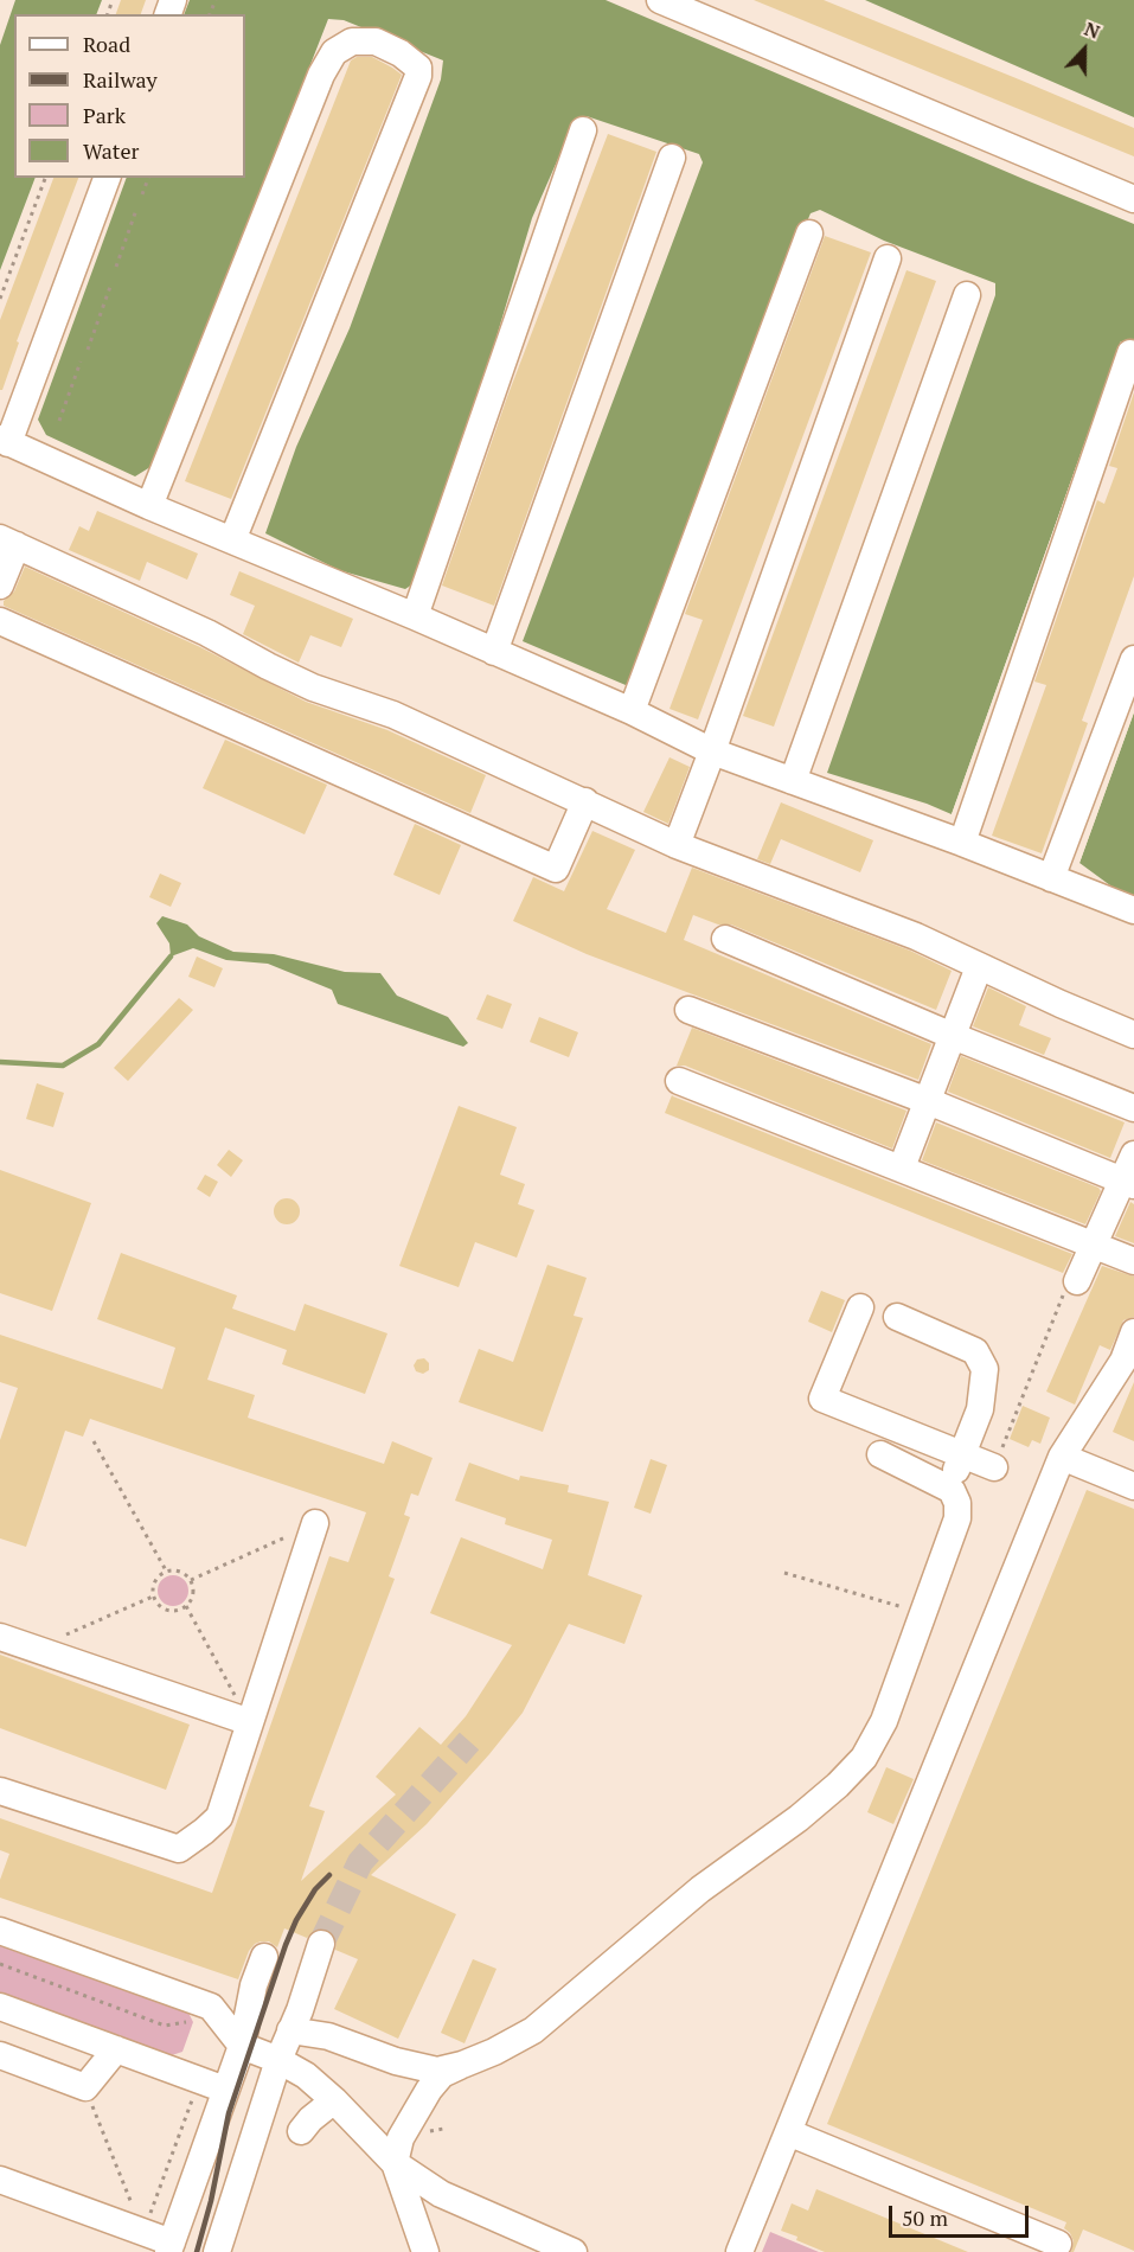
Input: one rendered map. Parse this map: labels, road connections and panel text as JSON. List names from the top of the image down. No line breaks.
{"legend":["Road","Railway","Park","Water"],"scale_bar":"50 m","north":"top"}
